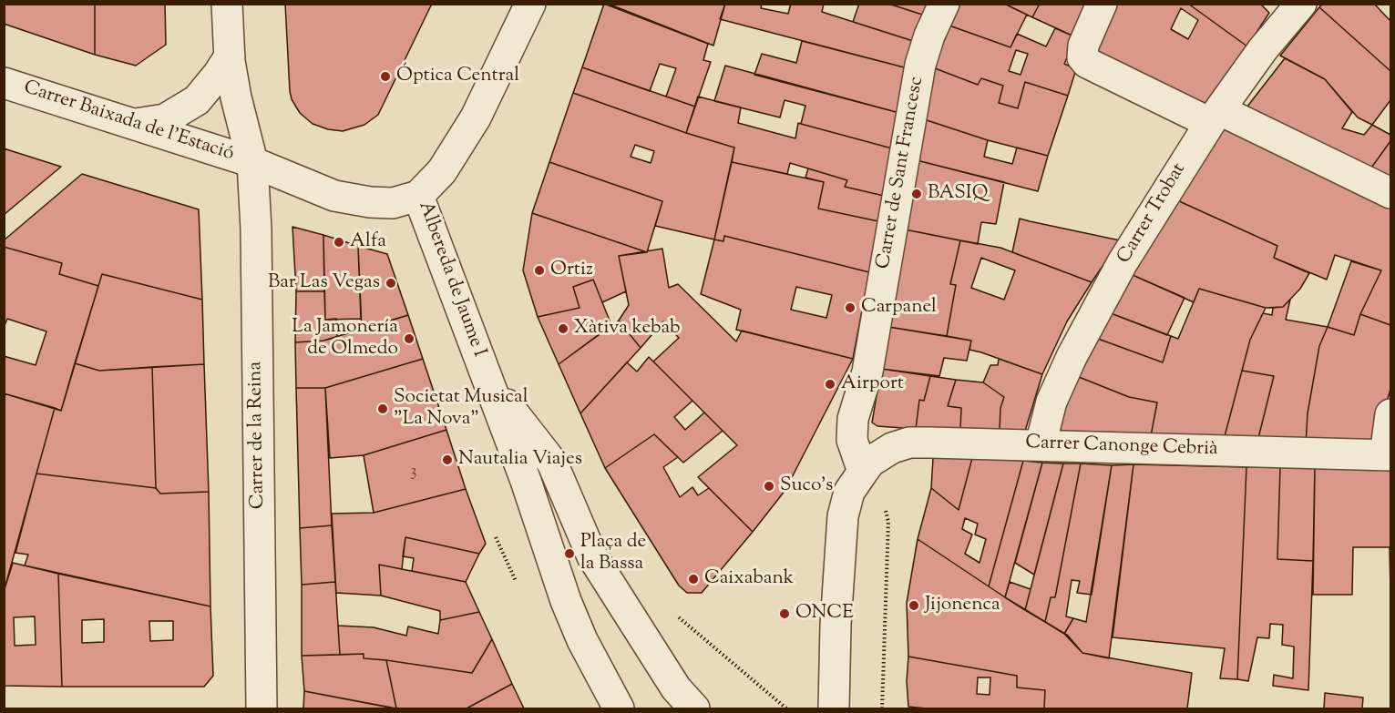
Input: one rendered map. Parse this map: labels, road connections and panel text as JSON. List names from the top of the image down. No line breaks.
{"streets":{"street":["Carrer Baixada de l'Estació","Carrer de Sant Francesc","Carrer Trobat","Albereda de Jaume I","Carrer de la Reina","Carrer Canonge Cebrià"]},"crossings":[["Carrer Baixada de l'Estació","Albereda de Jaume I"],["Carrer Baixada de l'Estació","Carrer de la Reina"],["Carrer de Sant Francesc","Carrer Canonge Cebrià"],["Carrer Trobat","Carrer Canonge Cebrià"]],"places":["Óptica Central","BASIQ","Alfa","Ortiz","Bar Las Vegas","Carpanel","Xàtiva kebab","La Jamonería de Olmedo","Airport","Societat Musical \"La Nova\"","Nautalia Viajes","Suco's","Plaça de la Bassa","Caixabank","Jijonenca","ONCE"],"house_numbers":["3"]}
